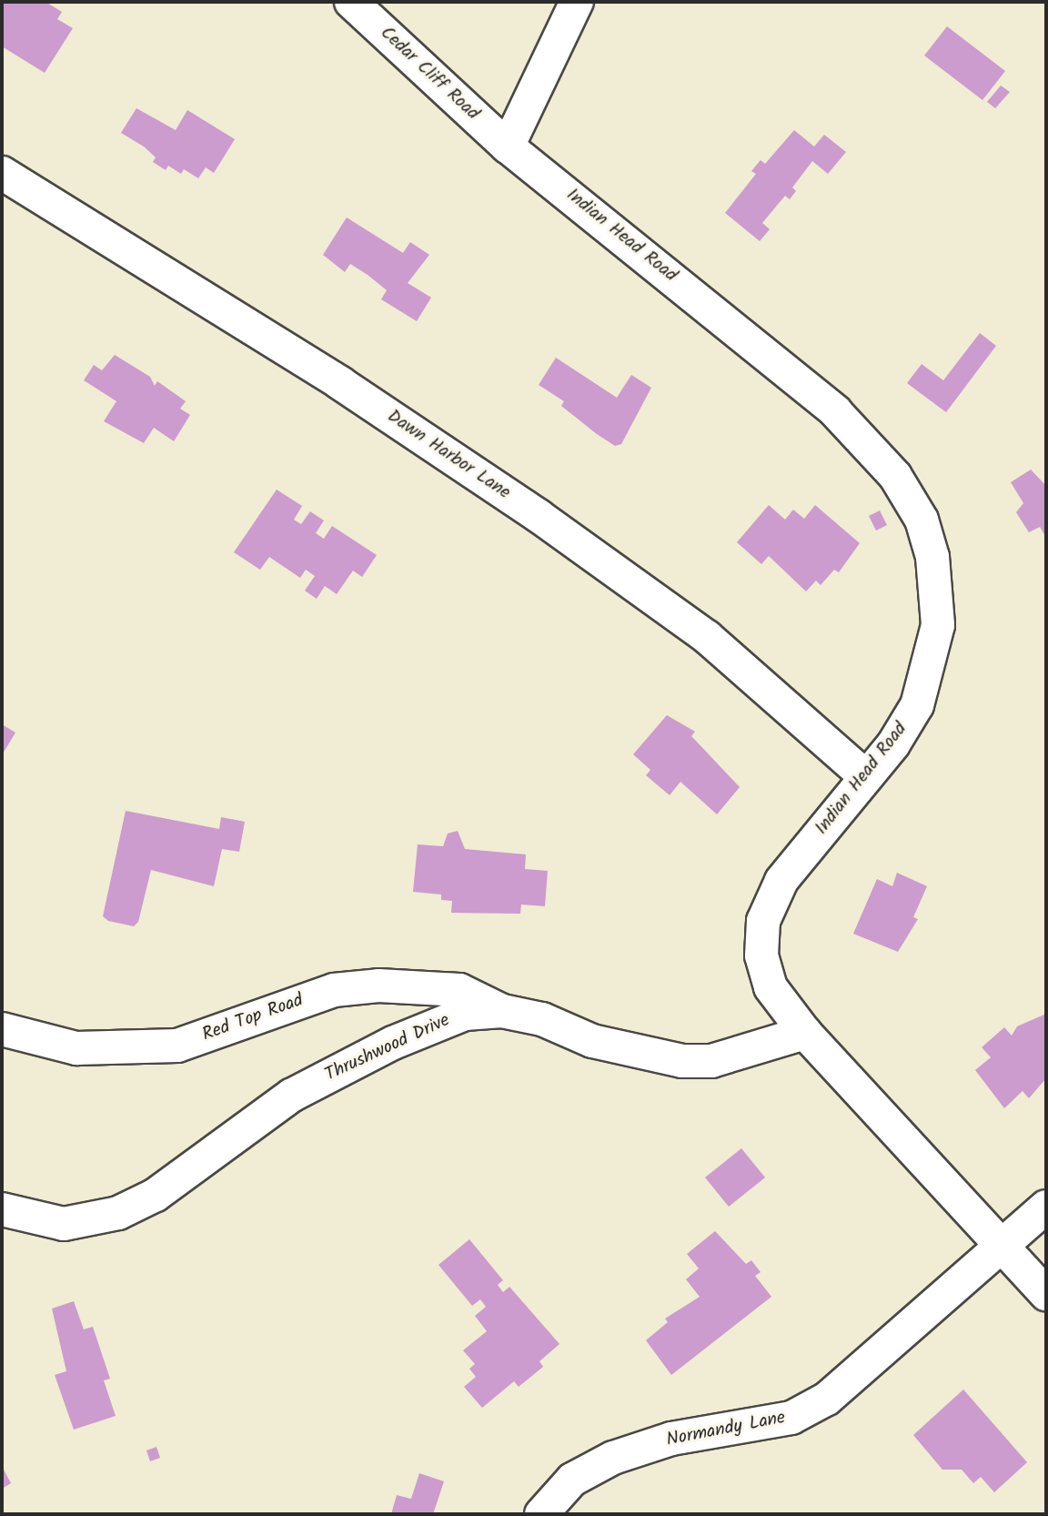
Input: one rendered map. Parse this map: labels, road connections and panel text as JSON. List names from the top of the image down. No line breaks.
{"streets":{"street":["Cedar Cliff Road","Indian Head Road","Dawn Harbor Lane","Red Top Road","Thrushwood Drive","Normandy Lane"]},"crossings":[["Cedar Cliff Road","Indian Head Road"],["Indian Head Road","Dawn Harbor Lane"],["Indian Head Road","Thrushwood Drive"],["Indian Head Road","Normandy Lane"],["Red Top Road","Thrushwood Drive"]]}
